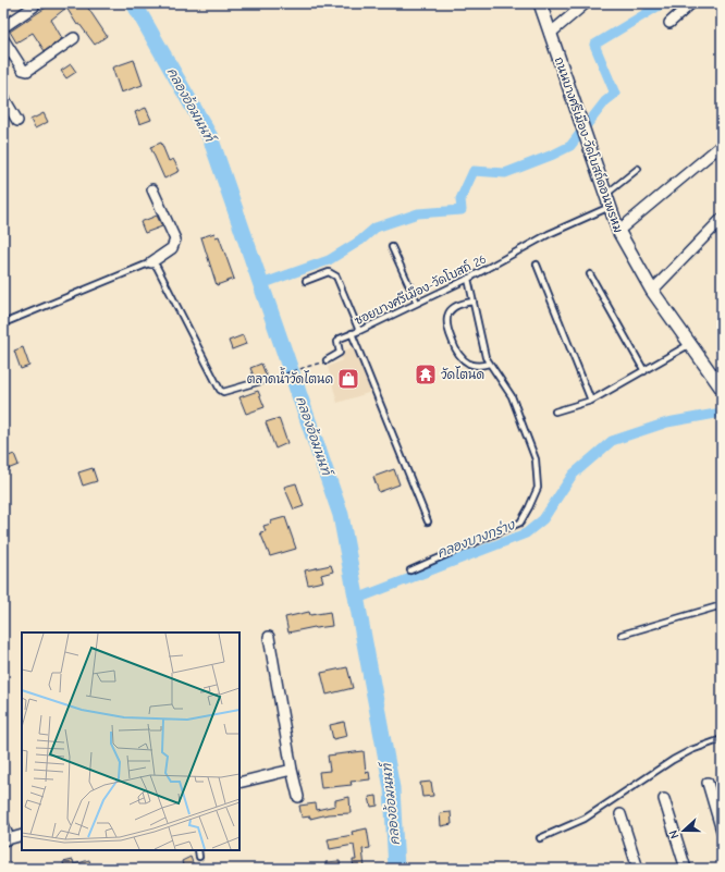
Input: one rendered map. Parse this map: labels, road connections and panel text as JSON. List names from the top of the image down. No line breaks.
{"streets":{"street":["ถนนบางศรีเมือง-วัดโบสถ์ดอนพรหม"],"lane":["ซอยบางศรีเมือง-วัดโบสถ์ 26"]},"crossings":[["ถนนบางศรีเมือง-วัดโบสถ์ดอนพรหม","ซอยบางศรีเมือง-วัดโบสถ์ 26"]],"water":["คลองอ้อมนนท์","คลองบางกร่าง"],"places":{"temple":["วัดโตนด"],"shop":["ตลาดน้ำวัดโตนด"]},"north":"left"}
